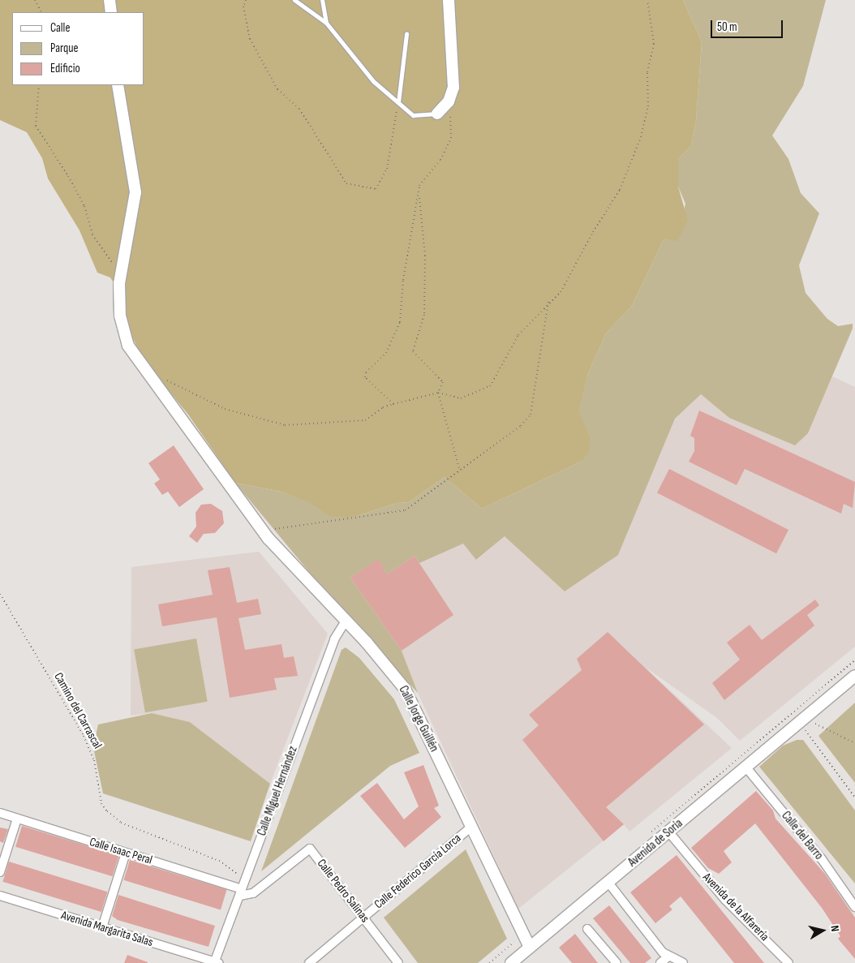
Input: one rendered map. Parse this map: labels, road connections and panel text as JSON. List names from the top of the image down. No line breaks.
{"streets":{"street":["Calle Jorge Guillén","Calle Miguel Hernández","Calle del Barro","Avenida de Soria","Calle Isaac Peral","Calle Federico García Lorca","Calle Pedro Salinas","Avenida de la Alfarería","Avenida Margarita Salas"],"path":["Camino del Carrascal"]},"crossings":[["Camino del Carrascal","Calle Miguel Hernández"],["Calle Jorge Guillén","Calle Miguel Hernández"],["Calle Jorge Guillén","Avenida de Soria"],["Calle Jorge Guillén","Calle Federico García Lorca"],["Calle Miguel Hernández","Calle Isaac Peral"],["Calle Miguel Hernández","Calle Pedro Salinas"],["Calle Miguel Hernández","Avenida Margarita Salas"],["Calle del Barro","Avenida de Soria"],["Avenida de Soria","Avenida de la Alfarería"],["Calle Isaac Peral","Calle Pedro Salinas"],["Calle Federico García Lorca","Calle Pedro Salinas"]],"legend":["Calle","Parque","Edificio"],"scale_bar":"50 m","north":"right"}
